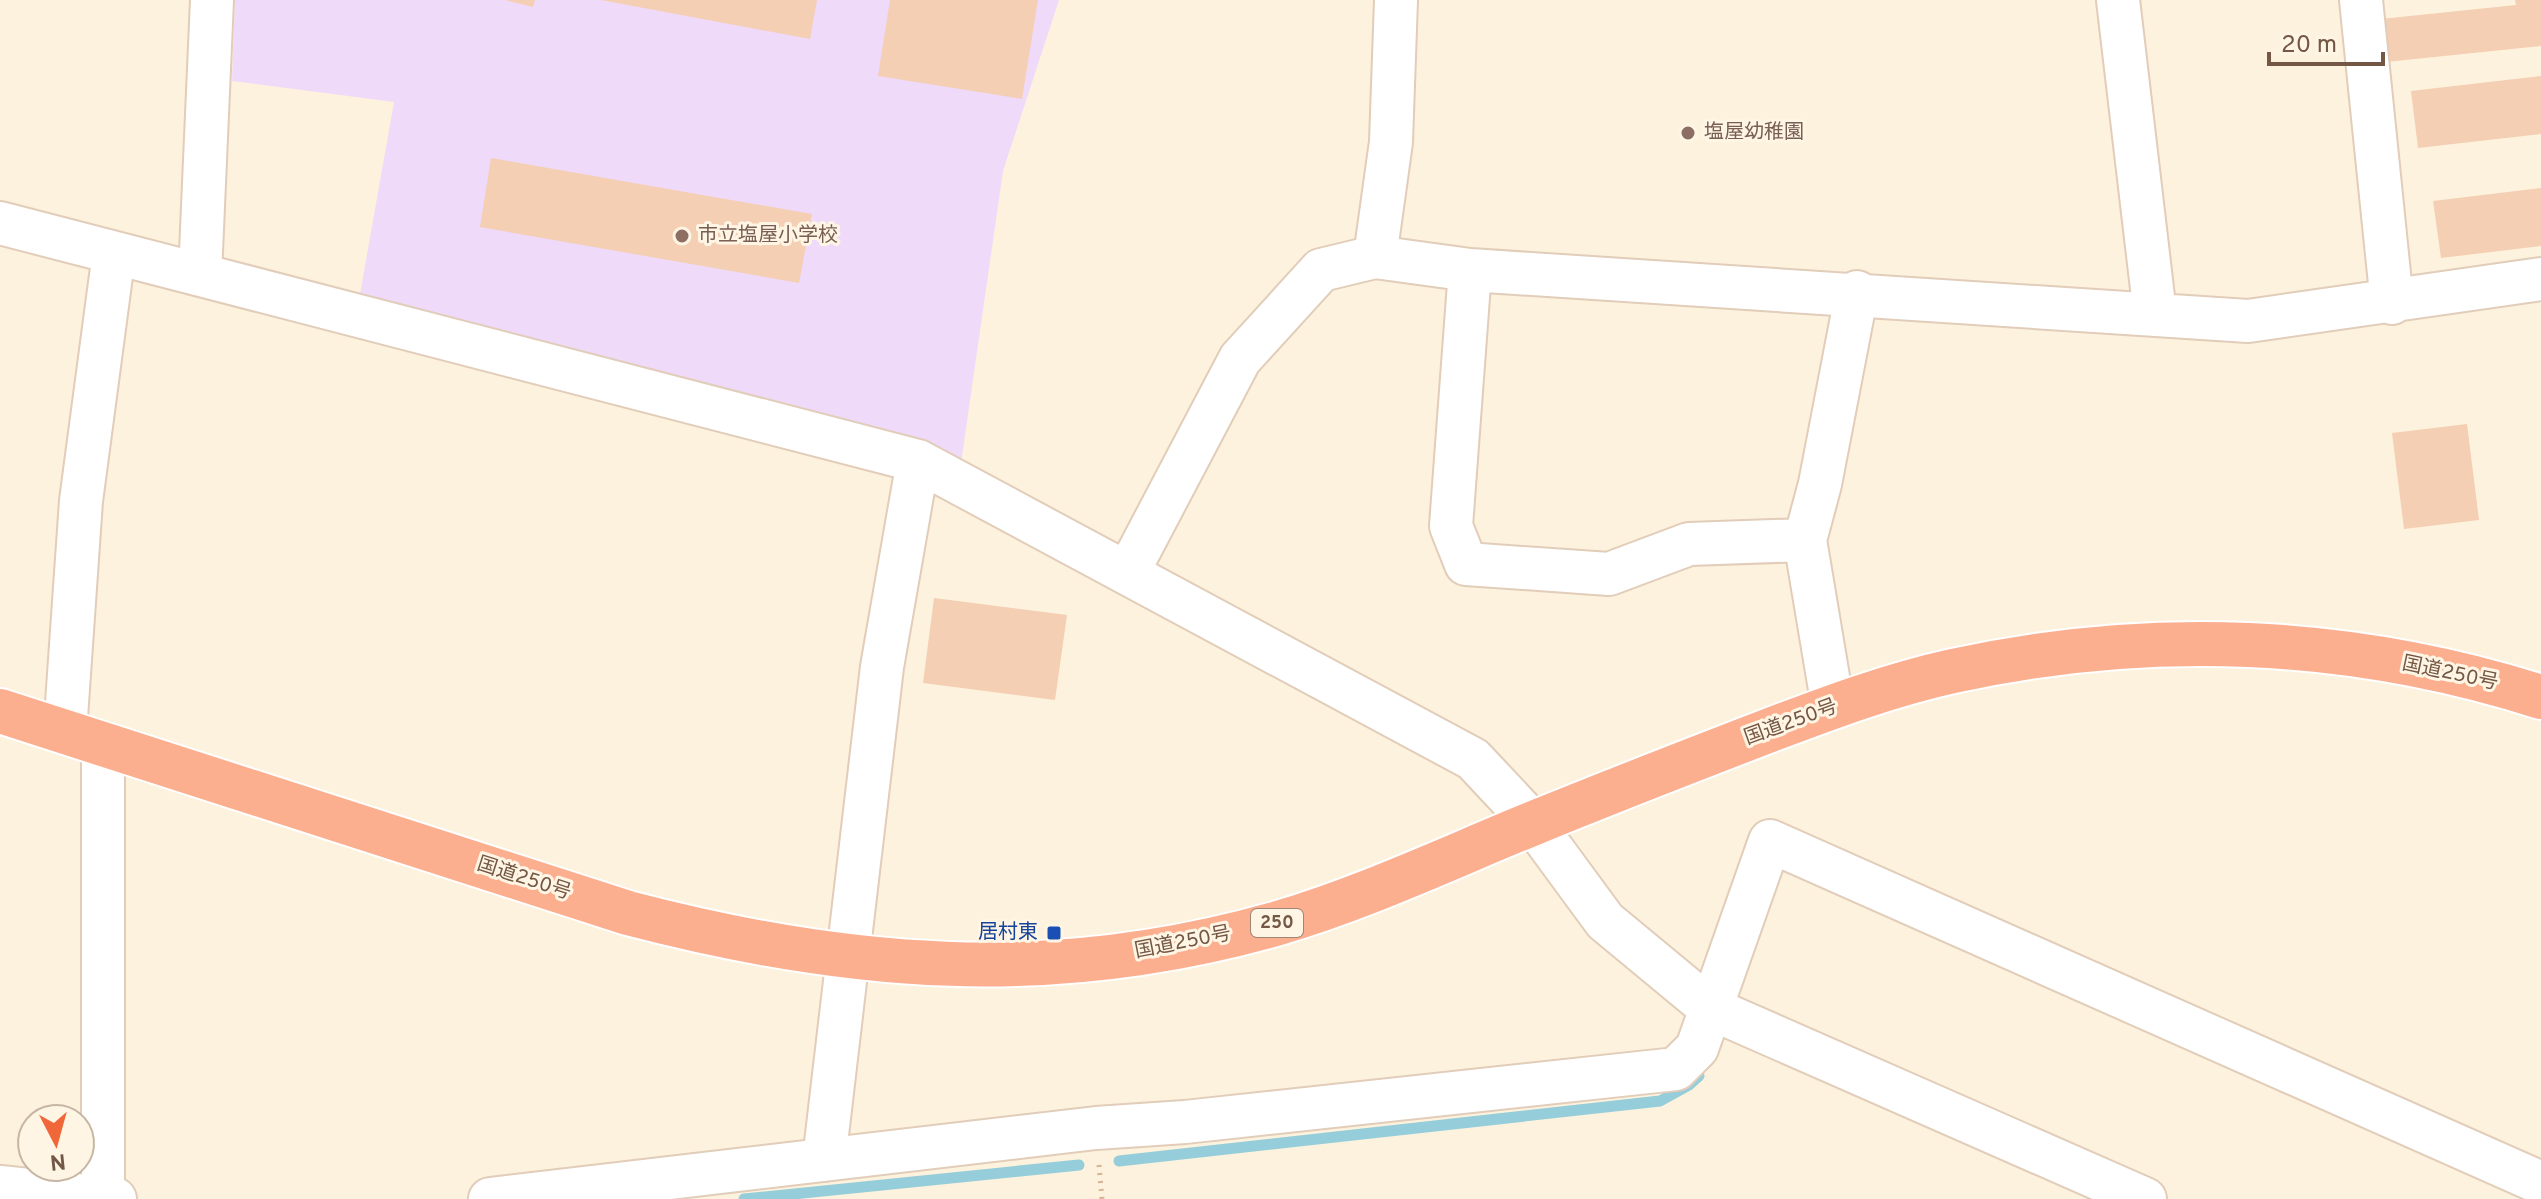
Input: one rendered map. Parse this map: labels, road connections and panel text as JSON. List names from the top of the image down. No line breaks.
{"streets":{"highway":["国道250号","250"]},"places":{"other":["塩屋幼稚園","市立塩屋小学校"],"transit":["居村東"]},"scale_bar":"20 m","north":"bottom"}
